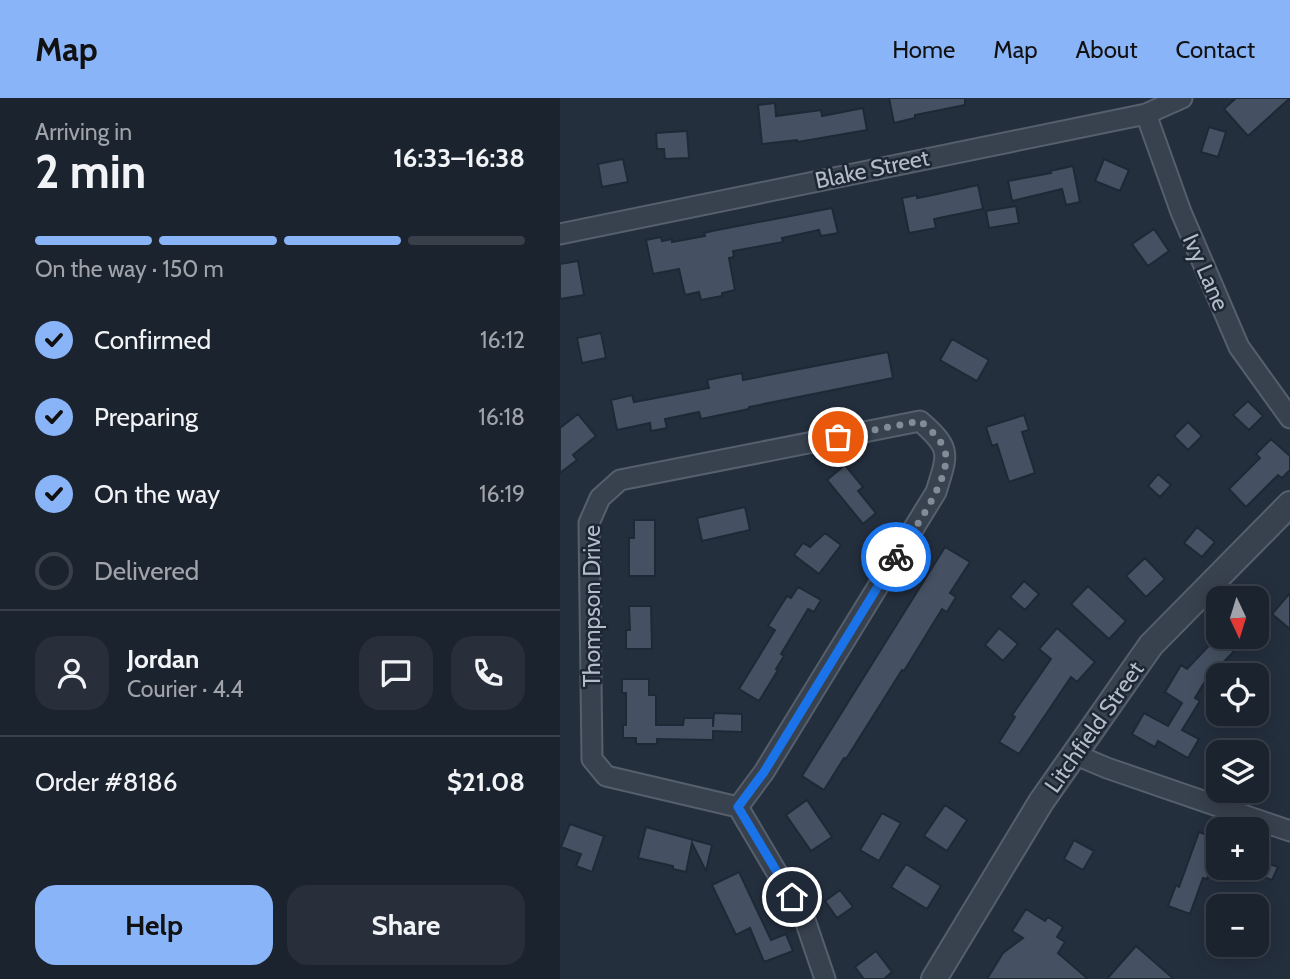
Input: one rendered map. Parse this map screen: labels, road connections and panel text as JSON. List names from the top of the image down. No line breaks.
{"streets":{"street":["Blake Street","Ivy Lane","Thompson Drive","Litchfield Street"]},"crossings":[["Blake Street","Ivy Lane"]],"north":"bottom","page":{"header":"Map","nav":["Home","Map","About","Contact"],"heading":["2 min","Arriving in","16:33–16:38"],"panel":["Jordan","Courier · 4.4","Order #8186","$21.08"],"bar":"On the way · 150 m","list":[["Confirmed","16:12"],["Preparing","16:18"],["On the way","16:19"],"Delivered"],"map_buttons":["+","−"],"buttons":["Help","Share"]}}
